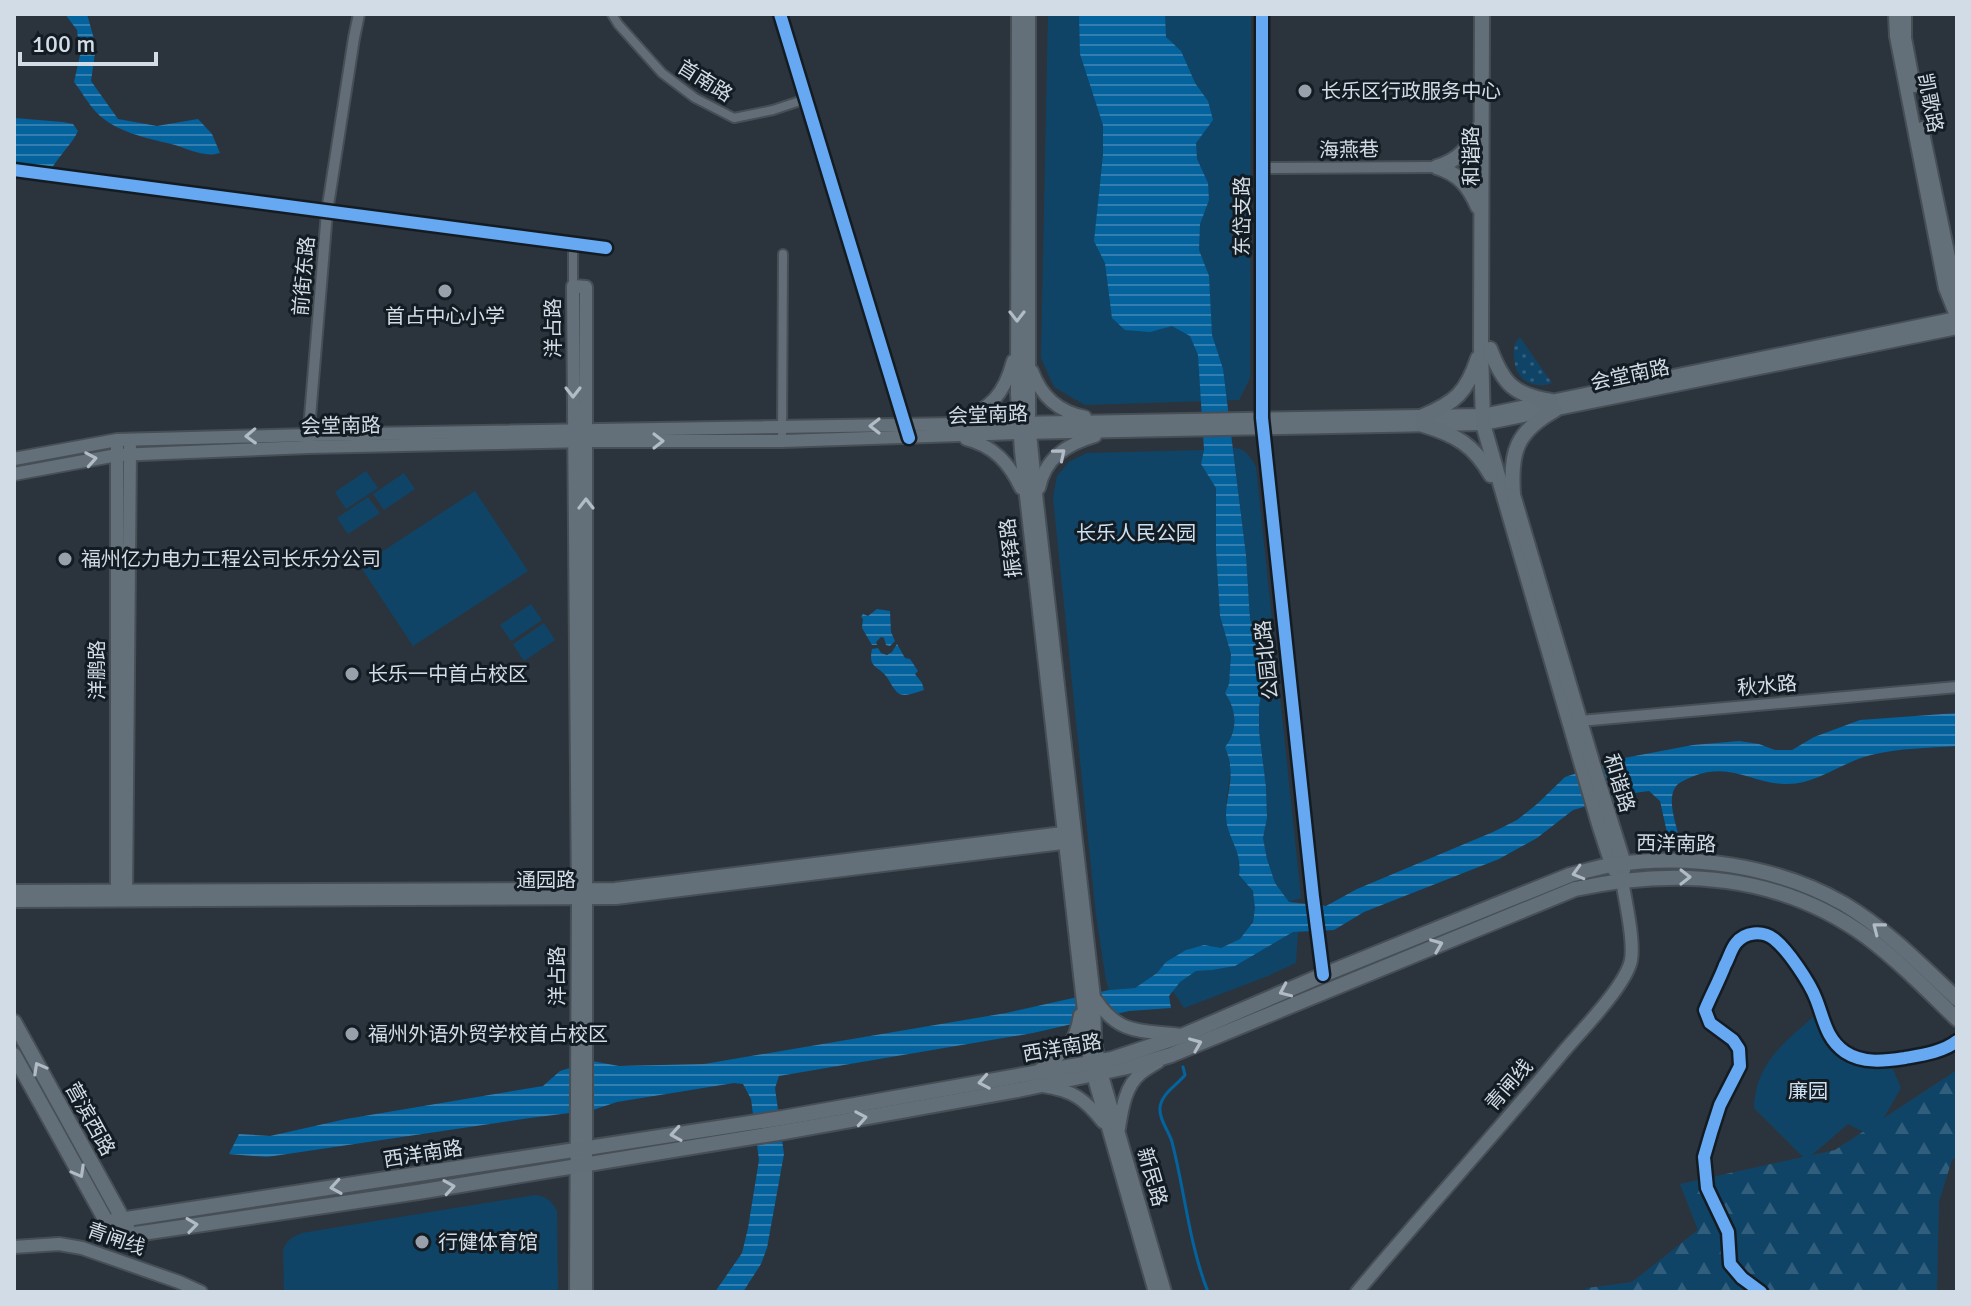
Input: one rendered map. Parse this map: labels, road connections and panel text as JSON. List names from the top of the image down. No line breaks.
{"streets":{"main road":["凯歌路","和谐路","洋占路","会堂南路","振铎路","洋鹏路","西洋南路","通园路","青闸线","营滨西路","新民路"],"street":["首南路","海燕巷","东岱支路","前街东路","公园北路","秋水路"]},"crossings":[["凯歌路","会堂南路"],["海燕巷","东岱支路"],["和谐路","会堂南路"],["和谐路","秋水路"],["和谐路","西洋南路"],["和谐路","青闸线"],["东岱支路","会堂南路"],["东岱支路","公园北路"],["前街东路","会堂南路"],["洋占路","会堂南路"],["洋占路","西洋南路"],["洋占路","通园路"],["会堂南路","振铎路"],["会堂南路","公园北路"],["会堂南路","洋鹏路"],["振铎路","西洋南路"],["振铎路","通园路"],["振铎路","新民路"],["公园北路","西洋南路"],["洋鹏路","通园路"],["西洋南路","青闸线"],["西洋南路","营滨西路"],["西洋南路","新民路"]],"parks":["长乐人民公园","廉园"],"places":["长乐区行政服务中心","首占中心小学","福州亿力电力工程公司长乐分公司","长乐一中首占校区","福州外语外贸学校首占校区","行健体育馆"],"scale_bar":"100 m"}
